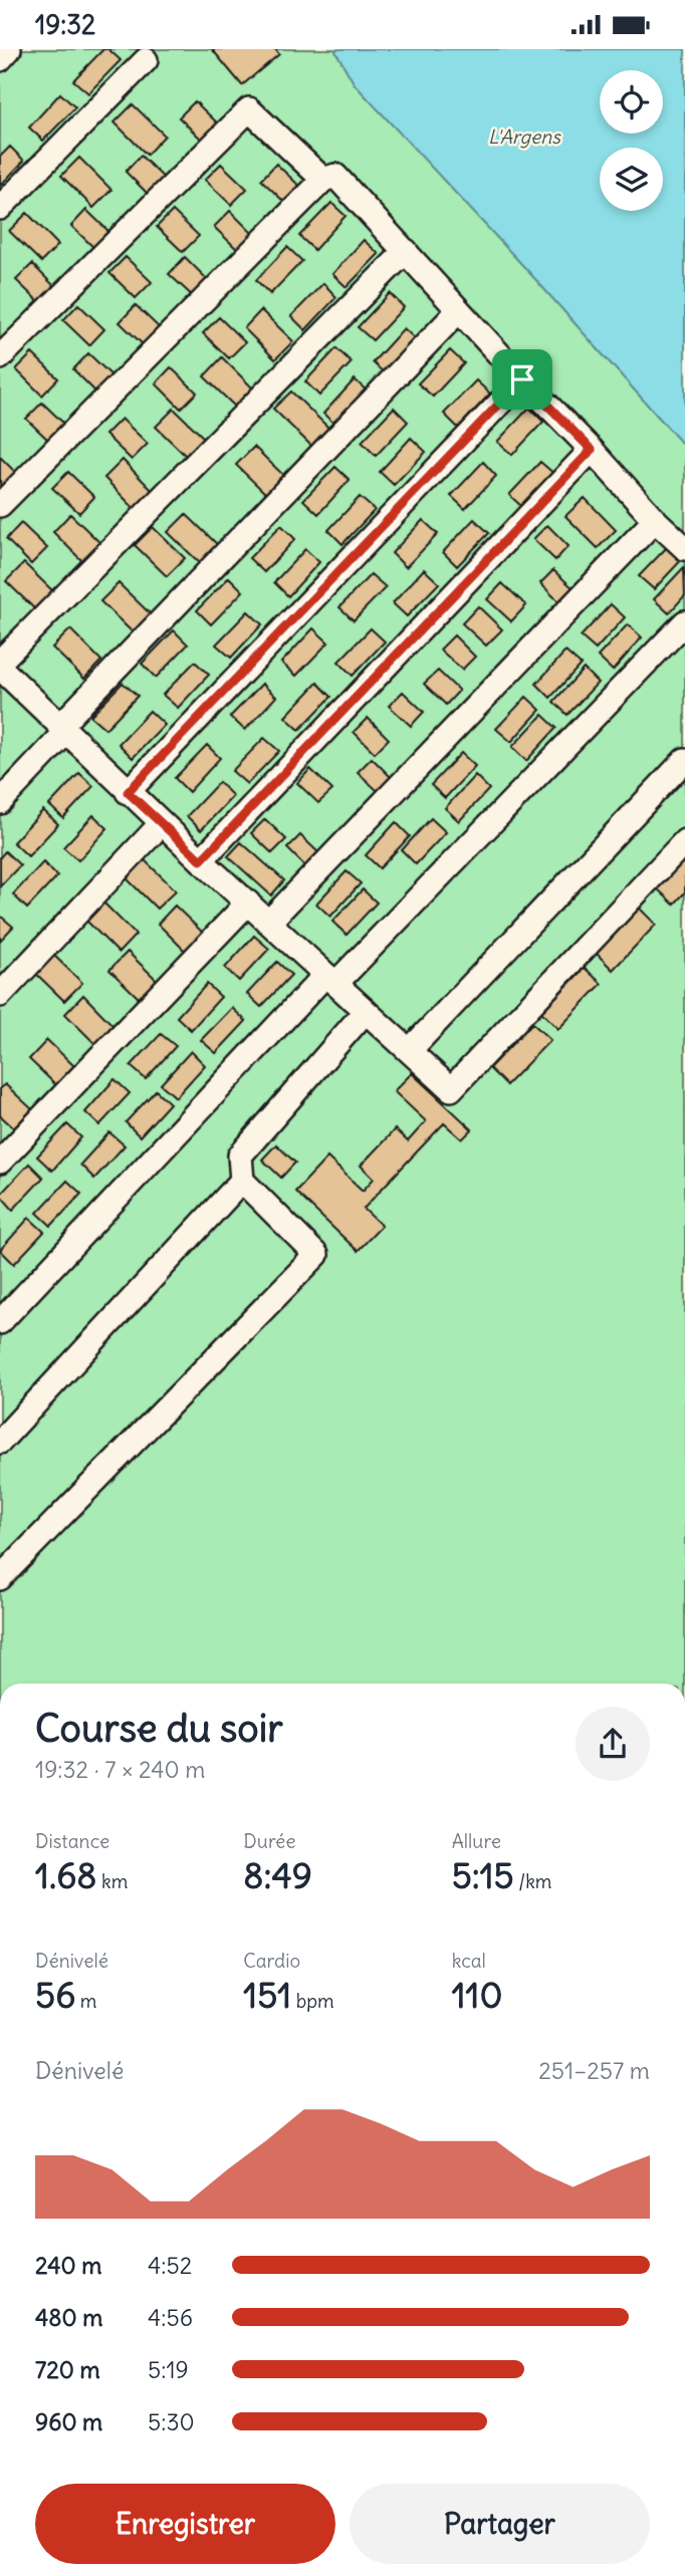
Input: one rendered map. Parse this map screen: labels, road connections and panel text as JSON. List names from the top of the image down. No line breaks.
{"water":["L'Argens"],"page":{"status":"19:32","heading":["Course du soir","19:32 · 7 × 240 m"],"stats":[["Distance","1.68 km"],["Durée","8:49"],["Allure","5:15 /km"],["Dénivelé","56 m"],["Cardio","151 bpm"],["kcal","110"]],"chart":["Dénivelé","251–257 m"],"list":[{"name":"240 m","note":"4:52"},{"name":"480 m","note":"4:56"},{"name":"720 m","note":"5:19"},{"name":"960 m","note":"5:30"}],"buttons":["Enregistrer","Partager"]}}
